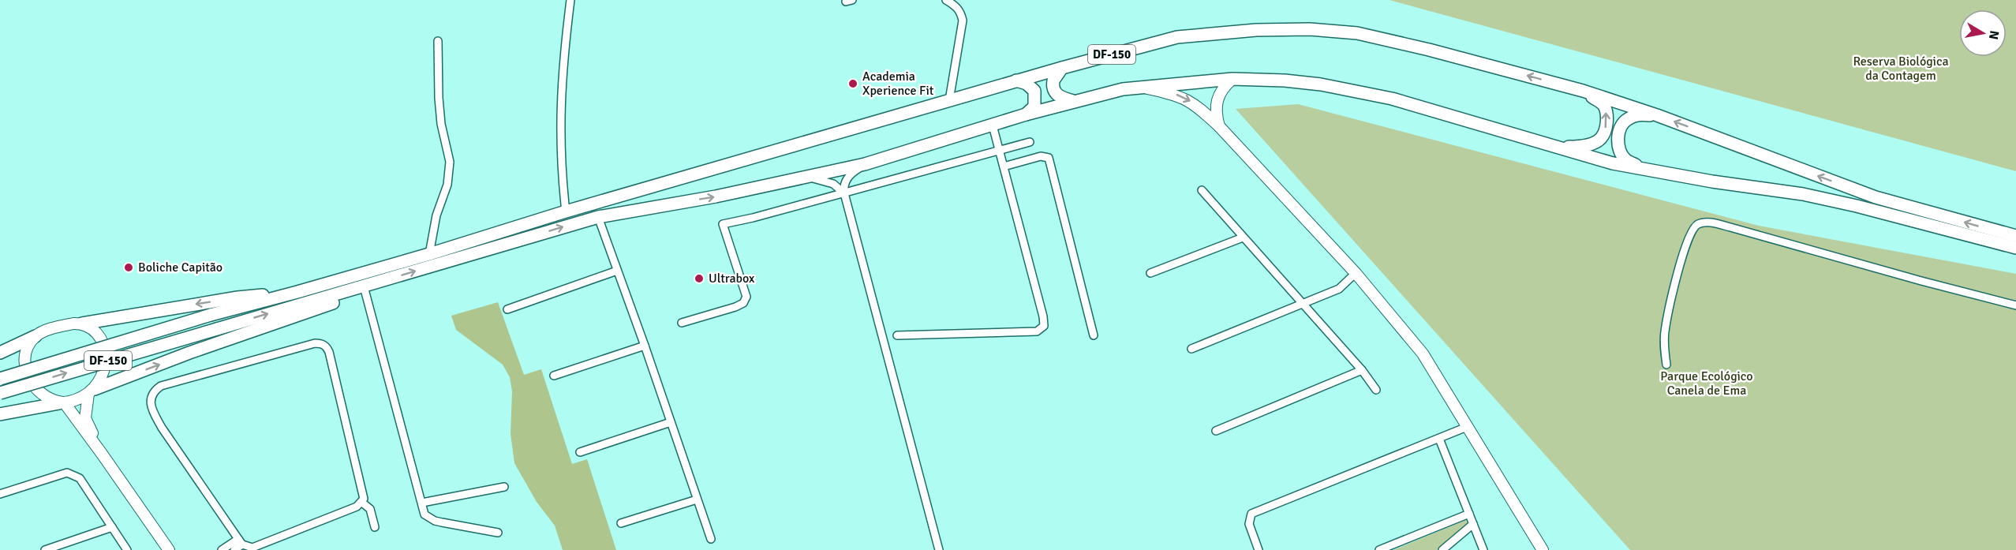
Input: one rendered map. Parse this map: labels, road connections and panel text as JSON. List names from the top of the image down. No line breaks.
{"streets":{"main road":["DF-150"]},"parks":["Reserva Biológica da Contagem","Parque Ecológico Canela de Ema"],"places":["Academia Xperience Fit","Boliche Capitão","Ultrabox"],"north":"right"}
